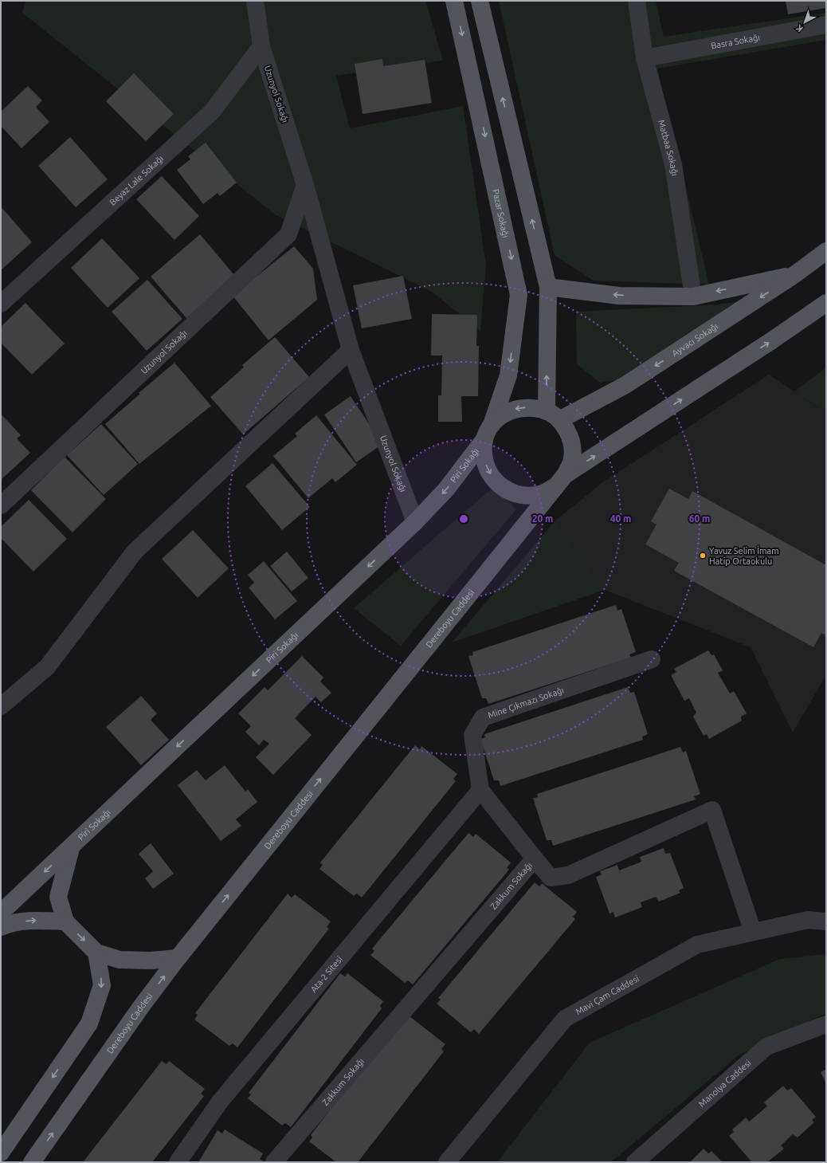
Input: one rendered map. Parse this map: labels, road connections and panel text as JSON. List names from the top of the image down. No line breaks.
{"streets":{"main road":["Pazar Sokağı","Ayvacı Sokağı","Piri Sokağı","Dereboyu Caddesi"],"street":["Basra Sokağı","Uzunyol Sokağı","Matbaa Sokağı","Beyaz Lale Sokağı","Mine Çıkmazı Sokağı","Zakkum Sokağı","Ata-2 Sitesi","Mavi Çam Caddesi","Manolya Caddesi"]},"crossings":[["Basra Sokağı","Matbaa Sokağı"],["Uzunyol Sokağı","Beyaz Lale Sokağı"],["Uzunyol Sokağı","Piri Sokağı"],["Pazar Sokağı","Ayvacı Sokağı"],["Pazar Sokağı","Piri Sokağı"],["Pazar Sokağı","Dereboyu Caddesi"],["Ayvacı Sokağı","Piri Sokağı"],["Ayvacı Sokağı","Dereboyu Caddesi"],["Piri Sokağı","Dereboyu Caddesi"],["Mine Çıkmazı Sokağı","Zakkum Sokağı"],["Mine Çıkmazı Sokağı","Ata-2 Sitesi"],["Zakkum Sokağı","Mavi Çam Caddesi"]],"one_way":["Piri Sokağı","Dereboyu Caddesi"],"places":["Yavuz Selim İmam Hatip Ortaokulu"],"north":"bottom left","rings":["20 m","40 m","60 m"]}
